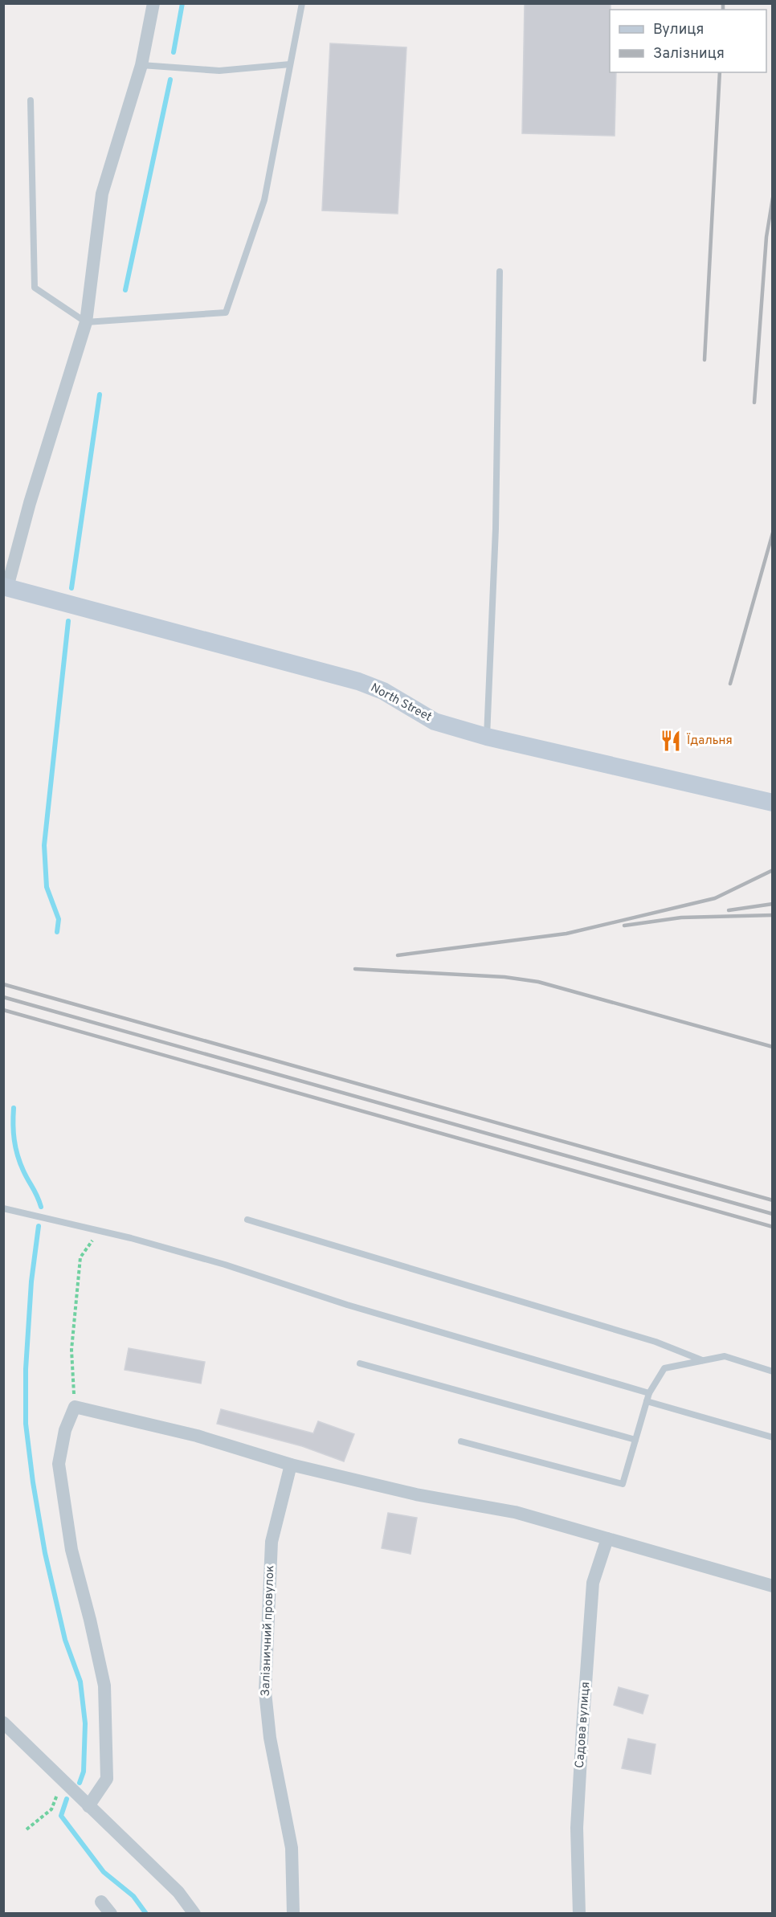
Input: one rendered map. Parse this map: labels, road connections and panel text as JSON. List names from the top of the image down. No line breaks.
{"streets":{"street":["North Street","Залізничний провулок","Садова вулиця"]},"places":{"restaurant":["Їдальня"]},"legend":["Вулиця","Залізниця"]}
